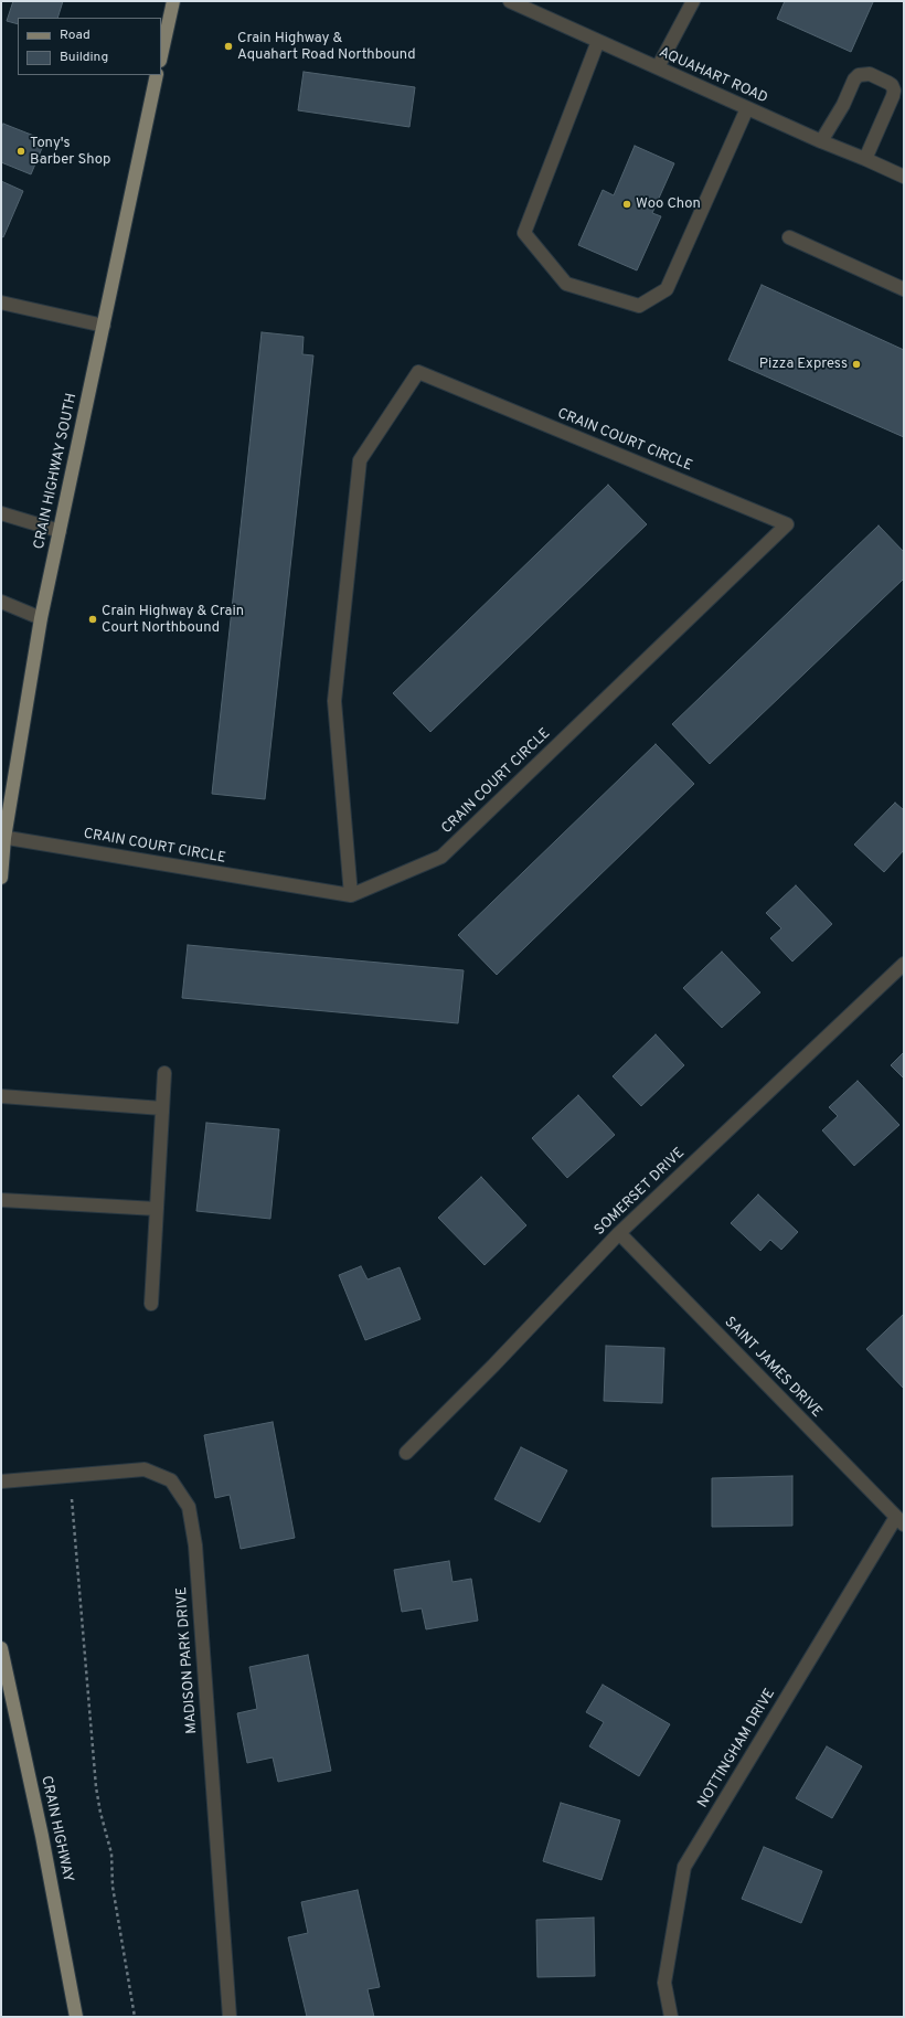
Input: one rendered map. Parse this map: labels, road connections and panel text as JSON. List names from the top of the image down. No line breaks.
{"streets":{"main road":["CRAIN HIGHWAY SOUTH","CRAIN HIGHWAY"],"street":["AQUAHART ROAD","CRAIN COURT CIRCLE","SOMERSET DRIVE","SAINT JAMES DRIVE","MADISON PARK DRIVE","NOTTINGHAM DRIVE"]},"crossings":[["CRAIN COURT CIRCLE","CRAIN HIGHWAY SOUTH"],["SOMERSET DRIVE","SAINT JAMES DRIVE"],["SAINT JAMES DRIVE","NOTTINGHAM DRIVE"]],"places":["Crain Highway & Aquahart Road Northbound","Tony's Barber Shop","Woo Chon","Pizza Express","Crain Highway & Crain Court Northbound"],"legend":["Road","Building"]}
